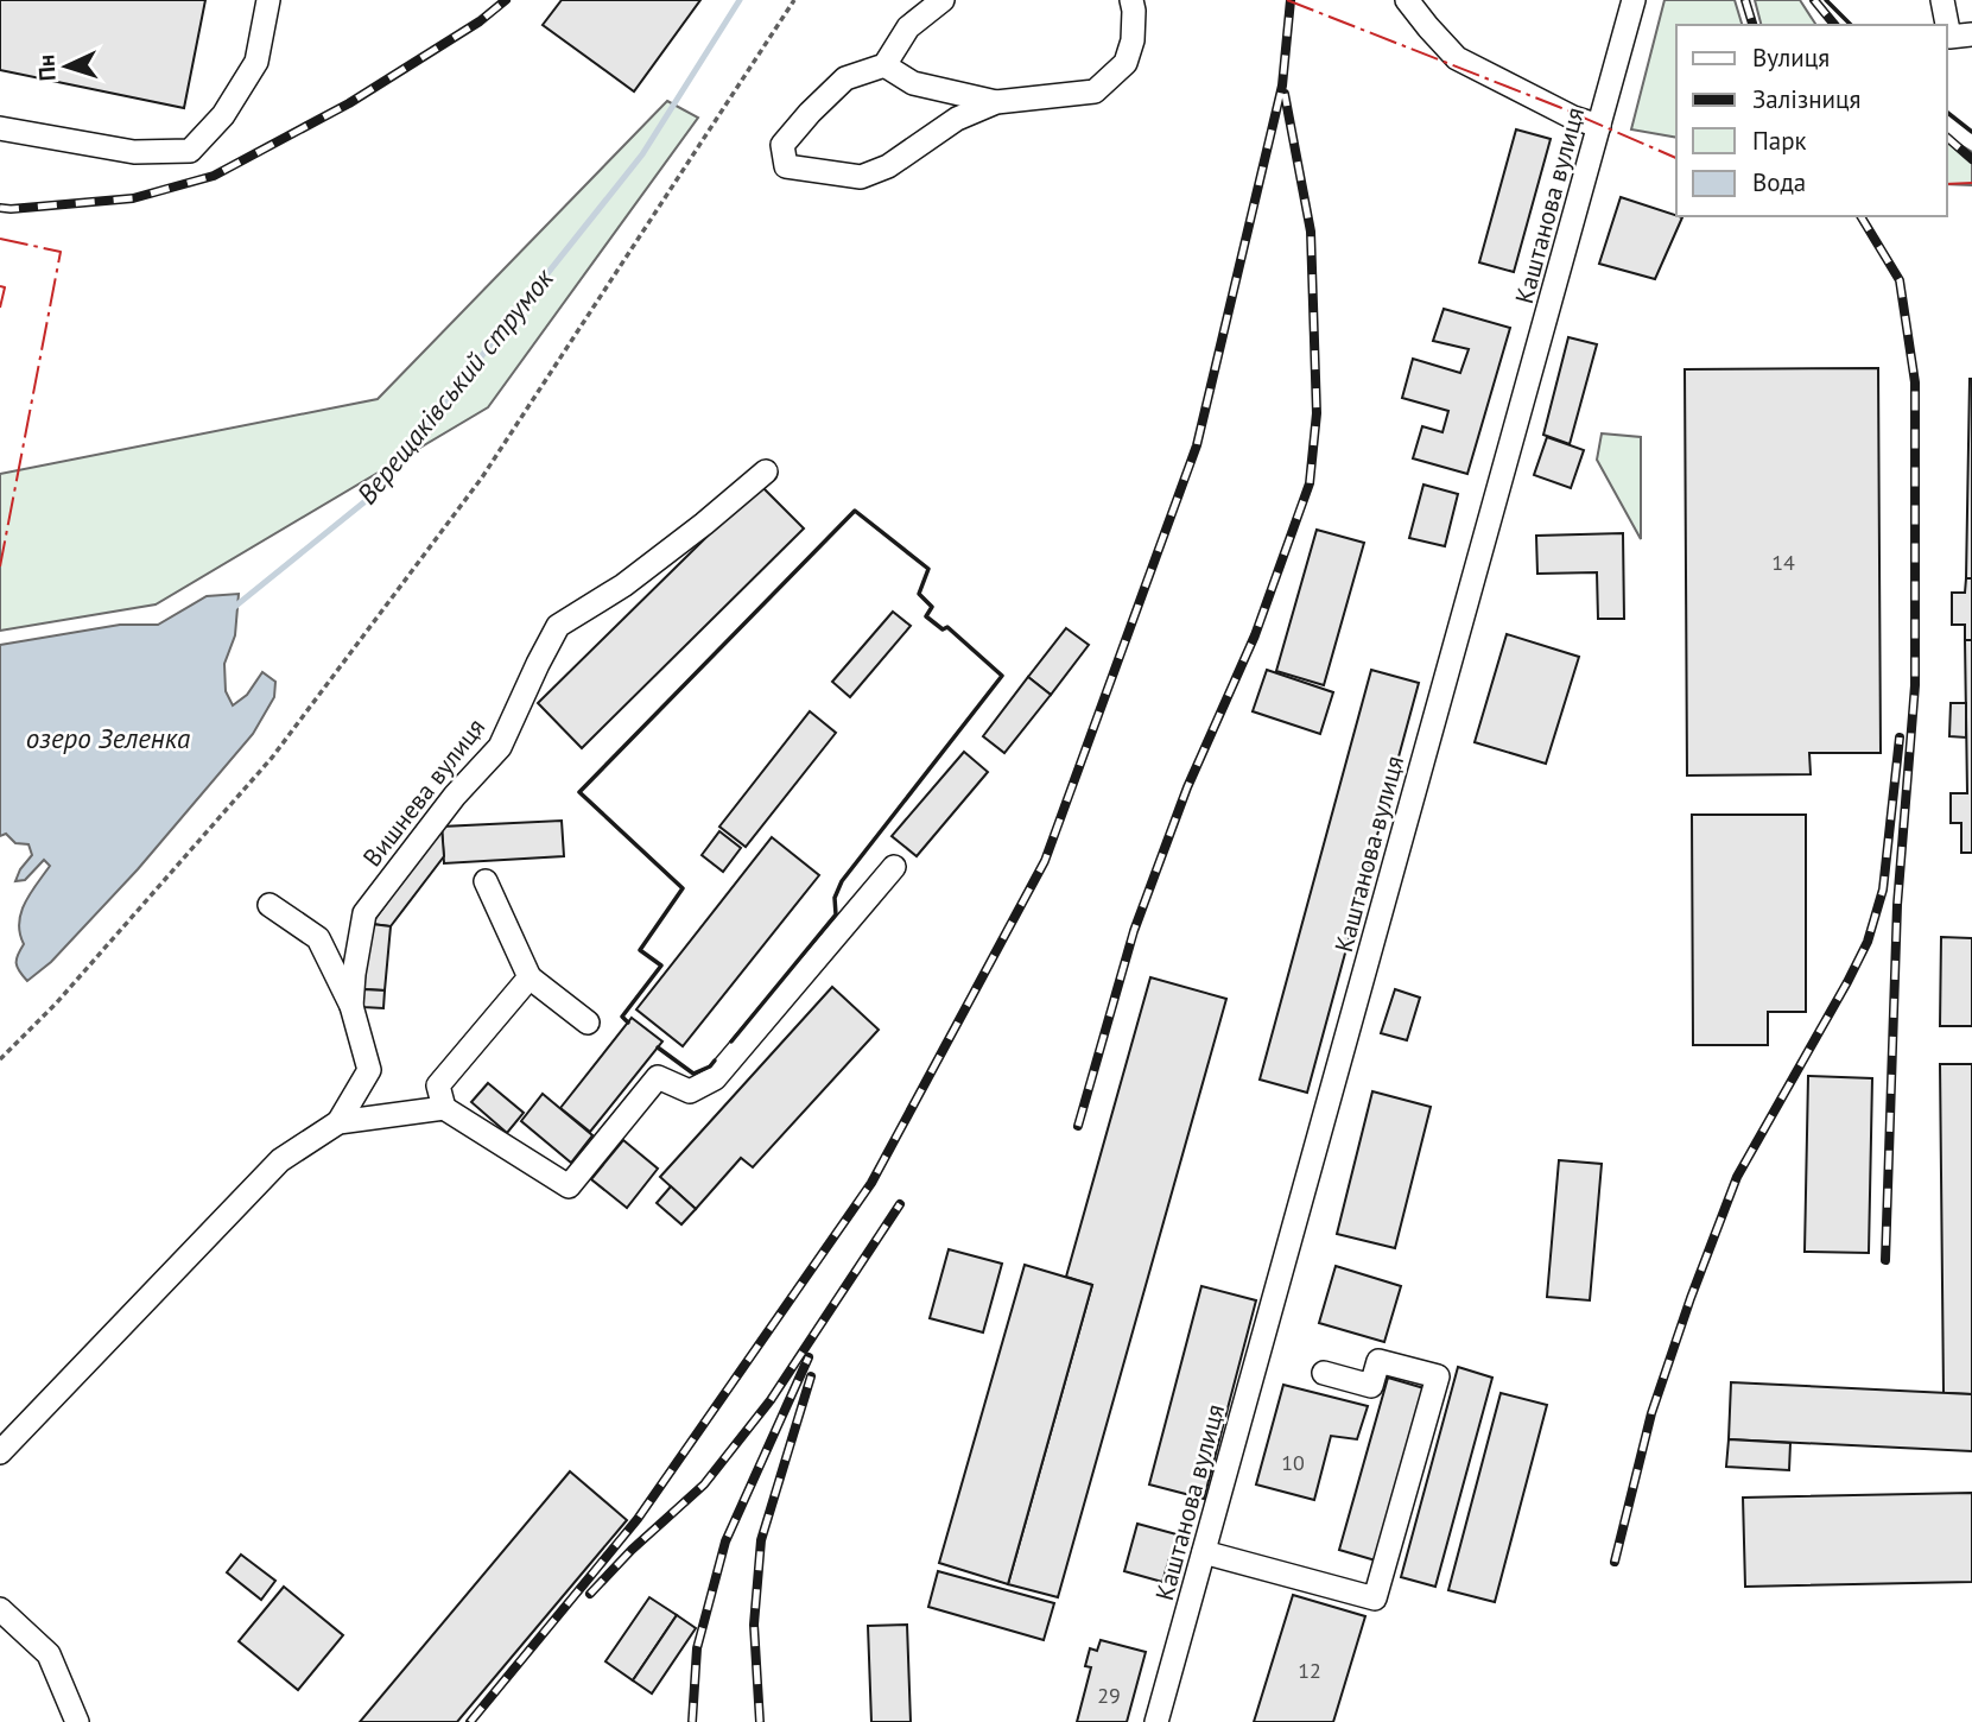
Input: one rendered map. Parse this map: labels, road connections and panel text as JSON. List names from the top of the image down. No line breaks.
{"streets":{"street":["Каштанова вулиця","Вишнева вулиця"]},"water":["Верещаківський струмок","озеро Зеленка"],"house_numbers":["14","10","12","29"],"legend":["Вулиця","Залізниця","Парк","Вода"],"north":"left"}
